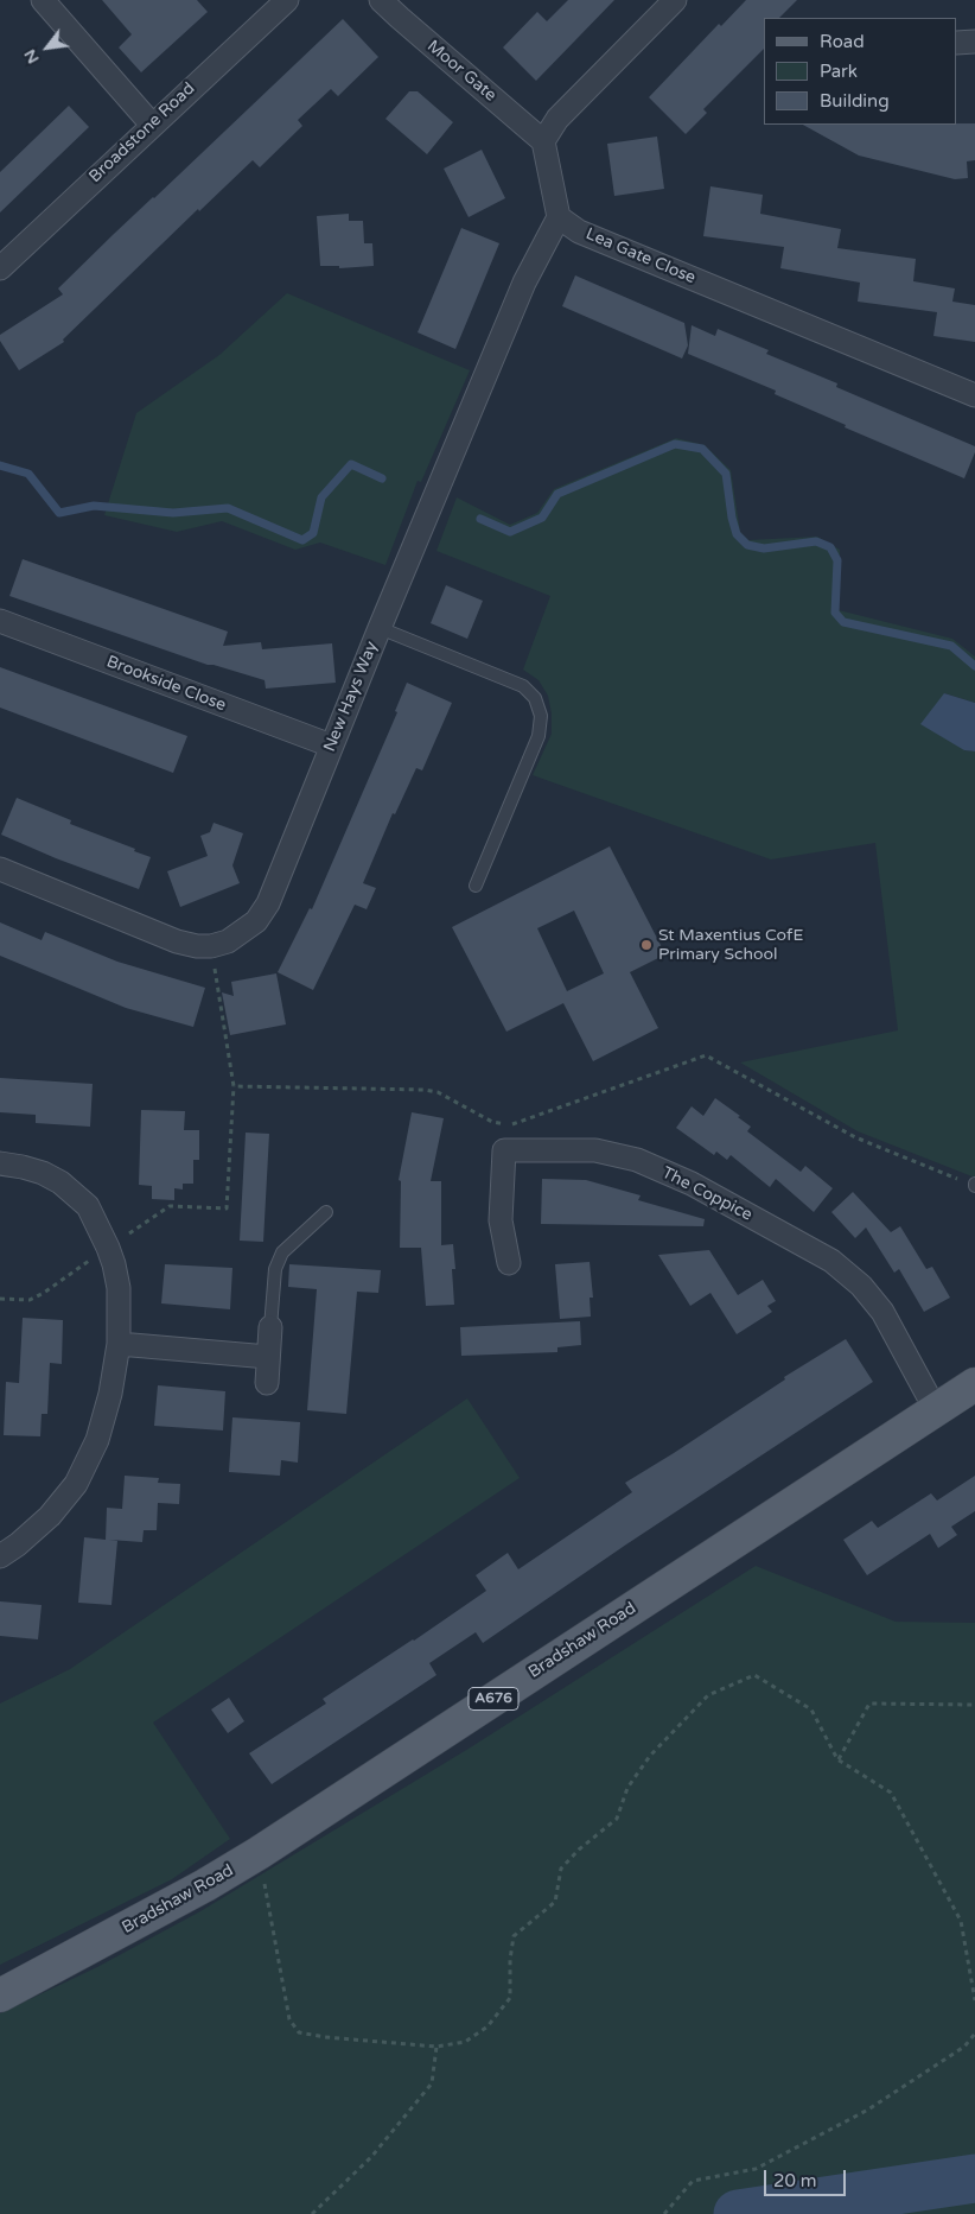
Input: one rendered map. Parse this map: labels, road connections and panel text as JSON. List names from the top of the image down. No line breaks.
{"streets":{"main road":["Bradshaw Road","A676"],"street":["Moor Gate","Broadstone Road","Lea Gate Close","Brookside Close","New Hays Way","The Coppice"]},"crossings":[["Lea Gate Close","New Hays Way"],["Brookside Close","New Hays Way"],["The Coppice","Bradshaw Road"]],"places":["St Maxentius CofE Primary School"],"legend":["Road","Park","Building"],"scale_bar":"20 m","north":"bottom left"}
